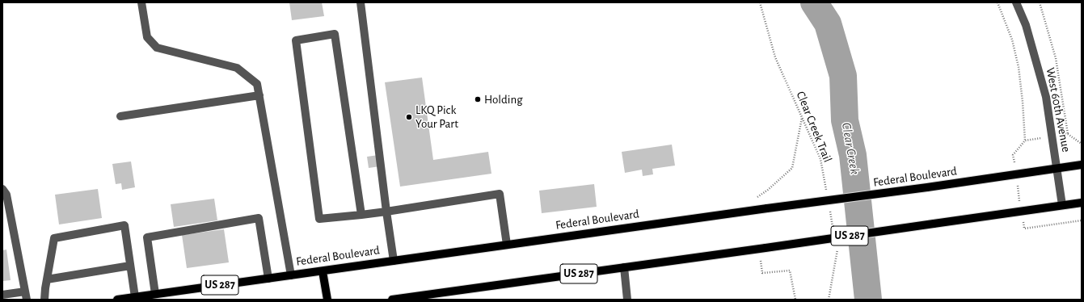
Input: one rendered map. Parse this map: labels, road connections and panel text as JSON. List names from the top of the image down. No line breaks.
{"streets":{"main road":["Federal Boulevard","US 287"],"street":["West 60th Avenue"],"path":["Clear Creek Trail"]},"crossings":[["West 60th Avenue","Federal Boulevard"],["West 60th Avenue","US 287"]],"water":["Clear Creek"],"places":["Holding","LKQ Pick Your Part"]}
